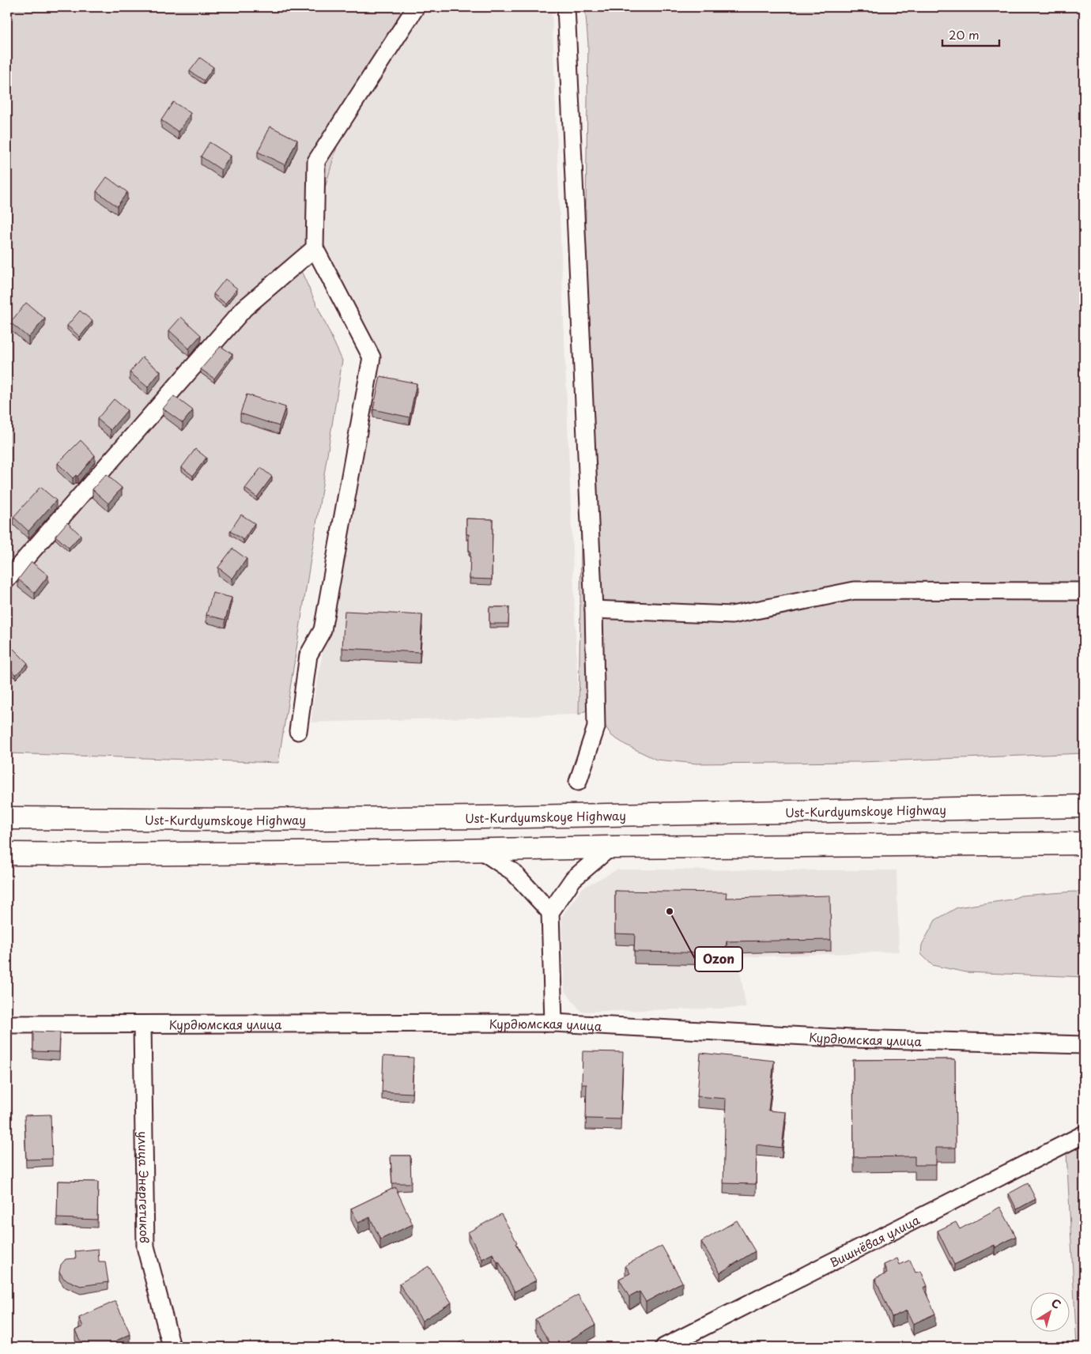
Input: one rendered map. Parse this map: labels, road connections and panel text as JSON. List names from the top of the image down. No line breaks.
{"streets":{"main road":["Ust-Kurdyumskoye Highway"],"street":["Курдюмская улица","улица Энергетиков","Вишнёвая улица"]},"crossings":[["Курдюмская улица","улица Энергетиков"]],"places":["Ozon"],"scale_bar":"20 m","north":"top right"}
